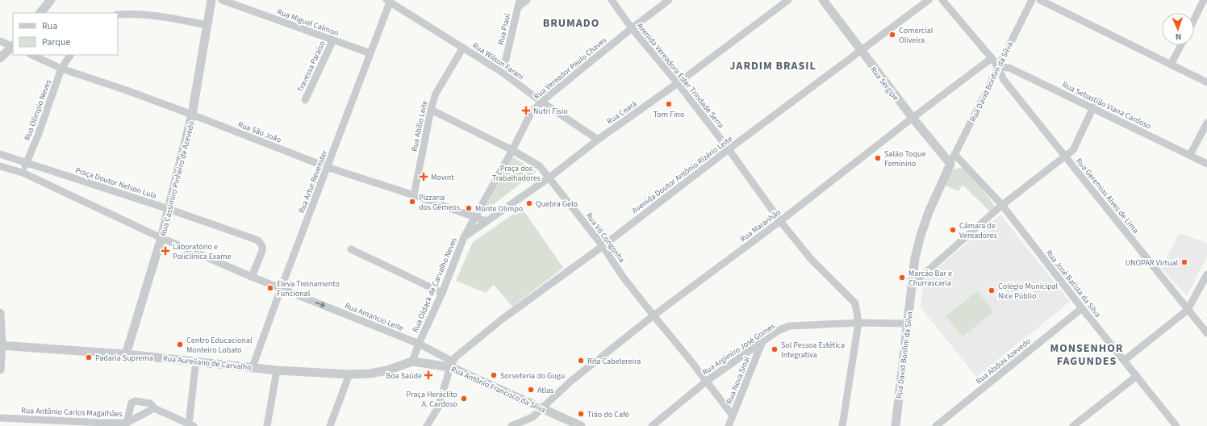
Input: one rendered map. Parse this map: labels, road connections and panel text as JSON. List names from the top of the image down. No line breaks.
{"streets":{"street":["Rua Miguel Calmon","Rua Piauí","Rua Wilson Farani","Travessa Paraíso","Rua Vereador Paulo Chaves","Avenida Vereadora Ester Trindade Serra","Rua David Bonfim da Silva","Rua Sergipe","Rua Sebastião Viana Cardoso","Rua Olímpio Neves","Rua Ceará","Rua Abílio Leite","Rua São João","Avenida Doutor Antônio Rizério Leite","Rua Cassimiro Pinheiro de Azevedo","Rua Artur Revenster","Praça Doutor Nelson Lula","Rua Geremias Alves de Lima","Rua Maranhão","Rua Vó Congonha","Rua José Batista da Silva","Rua Oldack de Carvalho Neves","Rua Amancio Leite","Rua Argimiro José Gomes","Rua Abdias Azevedo","Rua Aureliano de Carvalho","Rua Nova Sinai","Rua Antônio Francisco da Silva","Rua Antônio Carlos Magalhães"]},"crossings":[["Rua Miguel Calmon","Travessa Paraíso"],["Rua Miguel Calmon","Rua Artur Revenster"],["Rua Piauí","Rua Wilson Farani"],["Rua Wilson Farani","Rua Vereador Paulo Chaves"],["Rua Wilson Farani","Rua Ceará"],["Rua Wilson Farani","Rua Abílio Leite"],["Rua Wilson Farani","Rua Artur Revenster"],["Rua Vereador Paulo Chaves","Avenida Vereadora Ester Trindade Serra"],["Rua Vereador Paulo Chaves","Rua São João"],["Rua Vereador Paulo Chaves","Rua Vó Congonha"],["Rua Vereador Paulo Chaves","Rua Oldack de Carvalho Neves"],["Avenida Vereadora Ester Trindade Serra","Rua Ceará"],["Avenida Vereadora Ester Trindade Serra","Avenida Doutor Antônio Rizério Leite"],["Avenida Vereadora Ester Trindade Serra","Rua Maranhão"],["Avenida Vereadora Ester Trindade Serra","Rua Argimiro José Gomes"],["Rua David Bonfim da Silva","Rua Sergipe"],["Rua David Bonfim da Silva","Rua Sebastião Viana Cardoso"],["Rua David Bonfim da Silva","Rua Geremias Alves de Lima"],["Rua David Bonfim da Silva","Rua José Batista da Silva"],["Rua David Bonfim da Silva","Rua Argimiro José Gomes"],["Rua Sergipe","Avenida Doutor Antônio Rizério Leite"],["Rua Sergipe","Rua Maranhão"],["Rua Sebastião Viana Cardoso","Rua Geremias Alves de Lima"],["Rua Olímpio Neves","Rua São João"],["Rua Olímpio Neves","Praça Doutor Nelson Lula"],["Rua Ceará","Rua São João"],["Rua Ceará","Rua Vó Congonha"],["Rua Ceará","Rua Oldack de Carvalho Neves"],["Rua Abílio Leite","Rua São João"],["Rua Abílio Leite","Rua Vó Congonha"],["Rua São João","Rua Cassimiro Pinheiro de Azevedo"],["Rua São João","Rua Artur Revenster"],["Rua São João","Rua Oldack de Carvalho Neves"],["Avenida Doutor Antônio Rizério Leite","Rua Vó Congonha"],["Avenida Doutor Antônio Rizério Leite","Rua Amancio Leite"],["Avenida Doutor Antônio Rizério Leite","Rua Antônio Francisco da Silva"],["Rua Cassimiro Pinheiro de Azevedo","Praça Doutor Nelson Lula"],["Rua Cassimiro Pinheiro de Azevedo","Rua Aureliano de Carvalho"],["Rua Artur Revenster","Rua Amancio Leite"],["Rua Artur Revenster","Rua Aureliano de Carvalho"],["Praça Doutor Nelson Lula","Rua Amancio Leite"],["Rua Geremias Alves de Lima","Rua Maranhão"],["Rua Maranhão","Rua Vó Congonha"],["Rua Maranhão","Rua Antônio Francisco da Silva"],["Rua Vó Congonha","Rua Argimiro José Gomes"],["Rua Vó Congonha","Rua Nova Sinai"],["Rua José Batista da Silva","Rua Abdias Azevedo"],["Rua Oldack de Carvalho Neves","Rua Amancio Leite"],["Rua Oldack de Carvalho Neves","Rua Aureliano de Carvalho"],["Rua Oldack de Carvalho Neves","Rua Antônio Francisco da Silva"],["Rua Amancio Leite","Rua Antônio Francisco da Silva"],["Rua Argimiro José Gomes","Rua Nova Sinai"],["Rua Aureliano de Carvalho","Rua Antônio Francisco da Silva"]],"districts":["BRUMADO","JARDIM BRASIL","MONSENHOR FAGUNDES"],"parks":["Praça dos Trabalhadores"],"places":{"other":["Comercial Oliveira","Tom Fino","Salão Toque Feminino","Pizzaria dos Gêmeos","Quebra Gelo","Monte Olimpo","Câmara de Vereadores","UNOPAR Virtual","Marcão Bar e Churrascaria","Eleva Treinamento Funcional","Colégio Municipal Nice Públio","Centro Educacional Monteiro Lobato","Sol Pessoa Estética Integrativa","Padaria Suprema","Rita Cabelereira","Sorveteria do Gugu","Atlas","Praça Heráclito A. Cardoso","Tião do Café"],"health":["Nutri Fisio","Movint","Laboratório e Policlínica Exame","Boa Saúde"]},"legend":["Rua","Parque"],"north":"bottom"}
